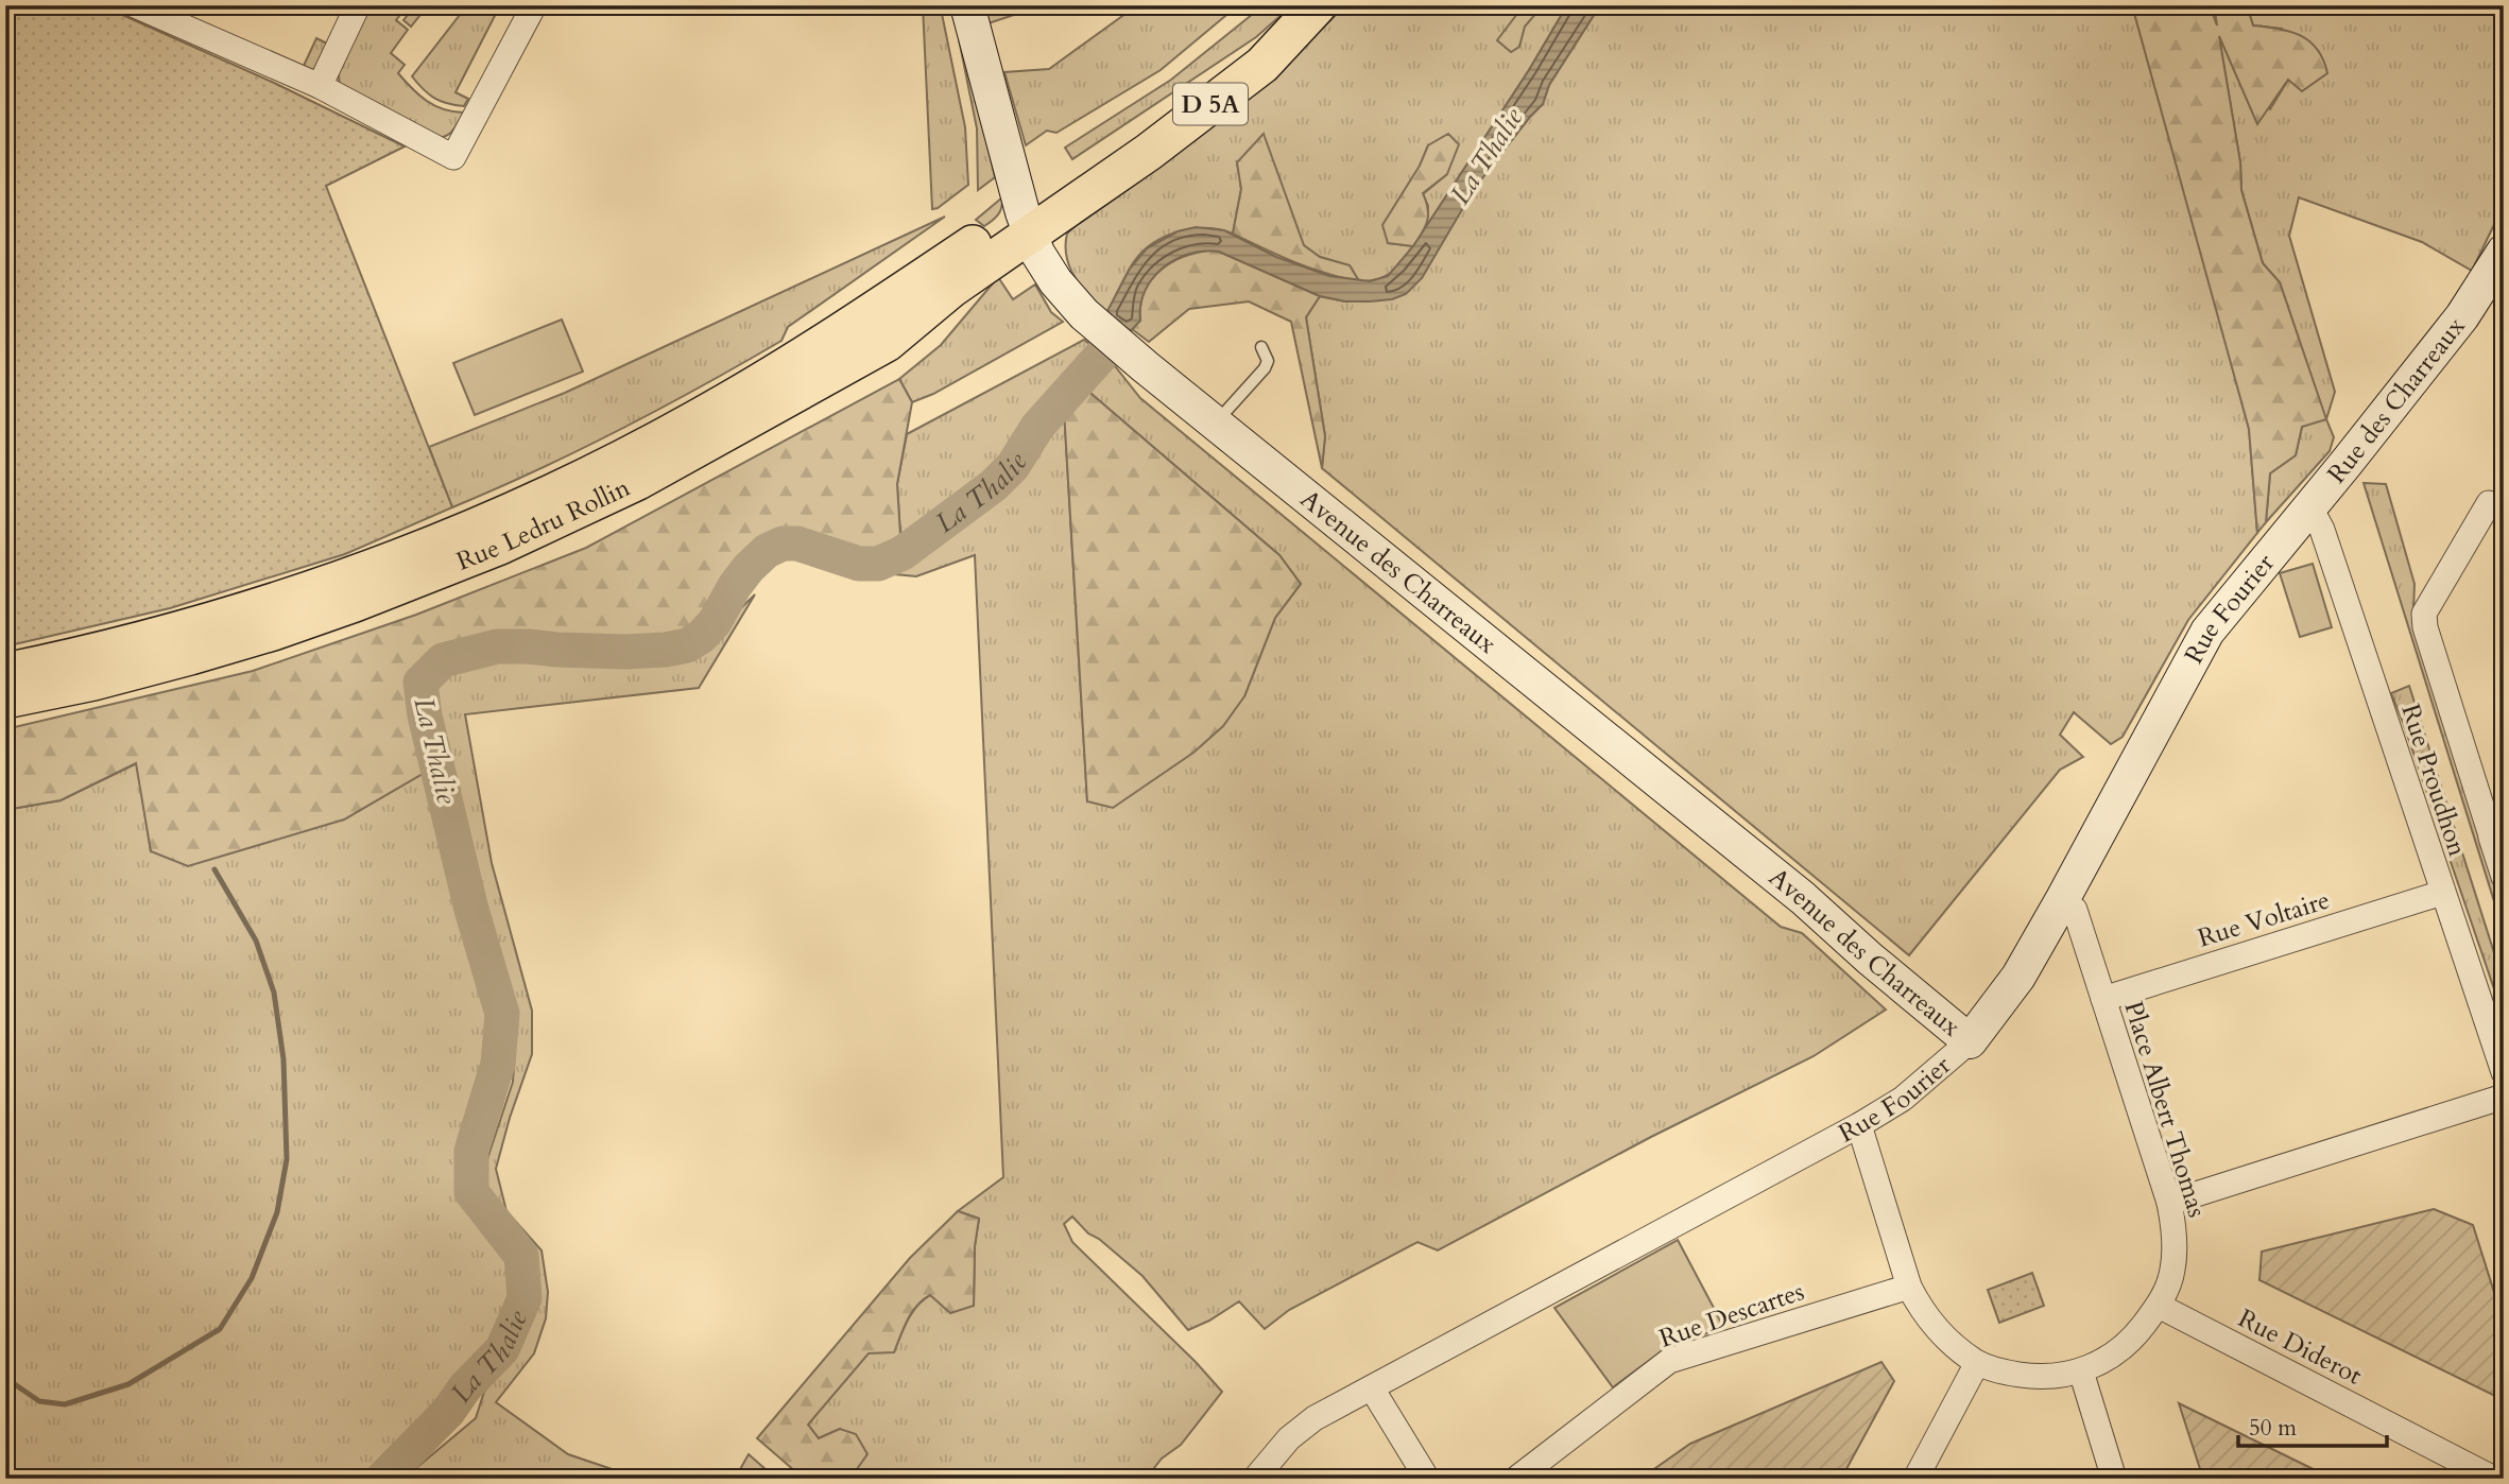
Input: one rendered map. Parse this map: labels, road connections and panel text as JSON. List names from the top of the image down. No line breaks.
{"streets":{"main road":["D 5A","Rue des Charreaux","Rue Ledru Rollin","Avenue des Charreaux","Rue Fourier"],"street":["Rue Proudhon","Rue Voltaire","Place Albert Thomas","Rue Descartes","Rue Diderot"]},"crossings":[["D 5A","Rue Ledru Rollin"],["D 5A","Avenue des Charreaux"],["Rue des Charreaux","Rue Fourier"],["Rue des Charreaux","Rue Proudhon"],["Rue Ledru Rollin","Avenue des Charreaux"],["Avenue des Charreaux","Rue Fourier"],["Rue Fourier","Rue Proudhon"],["Rue Fourier","Place Albert Thomas"],["Rue Proudhon","Rue Voltaire"],["Rue Voltaire","Place Albert Thomas"],["Place Albert Thomas","Rue Descartes"],["Place Albert Thomas","Rue Diderot"]],"water":["La Thalie"],"scale_bar":"50 m"}
